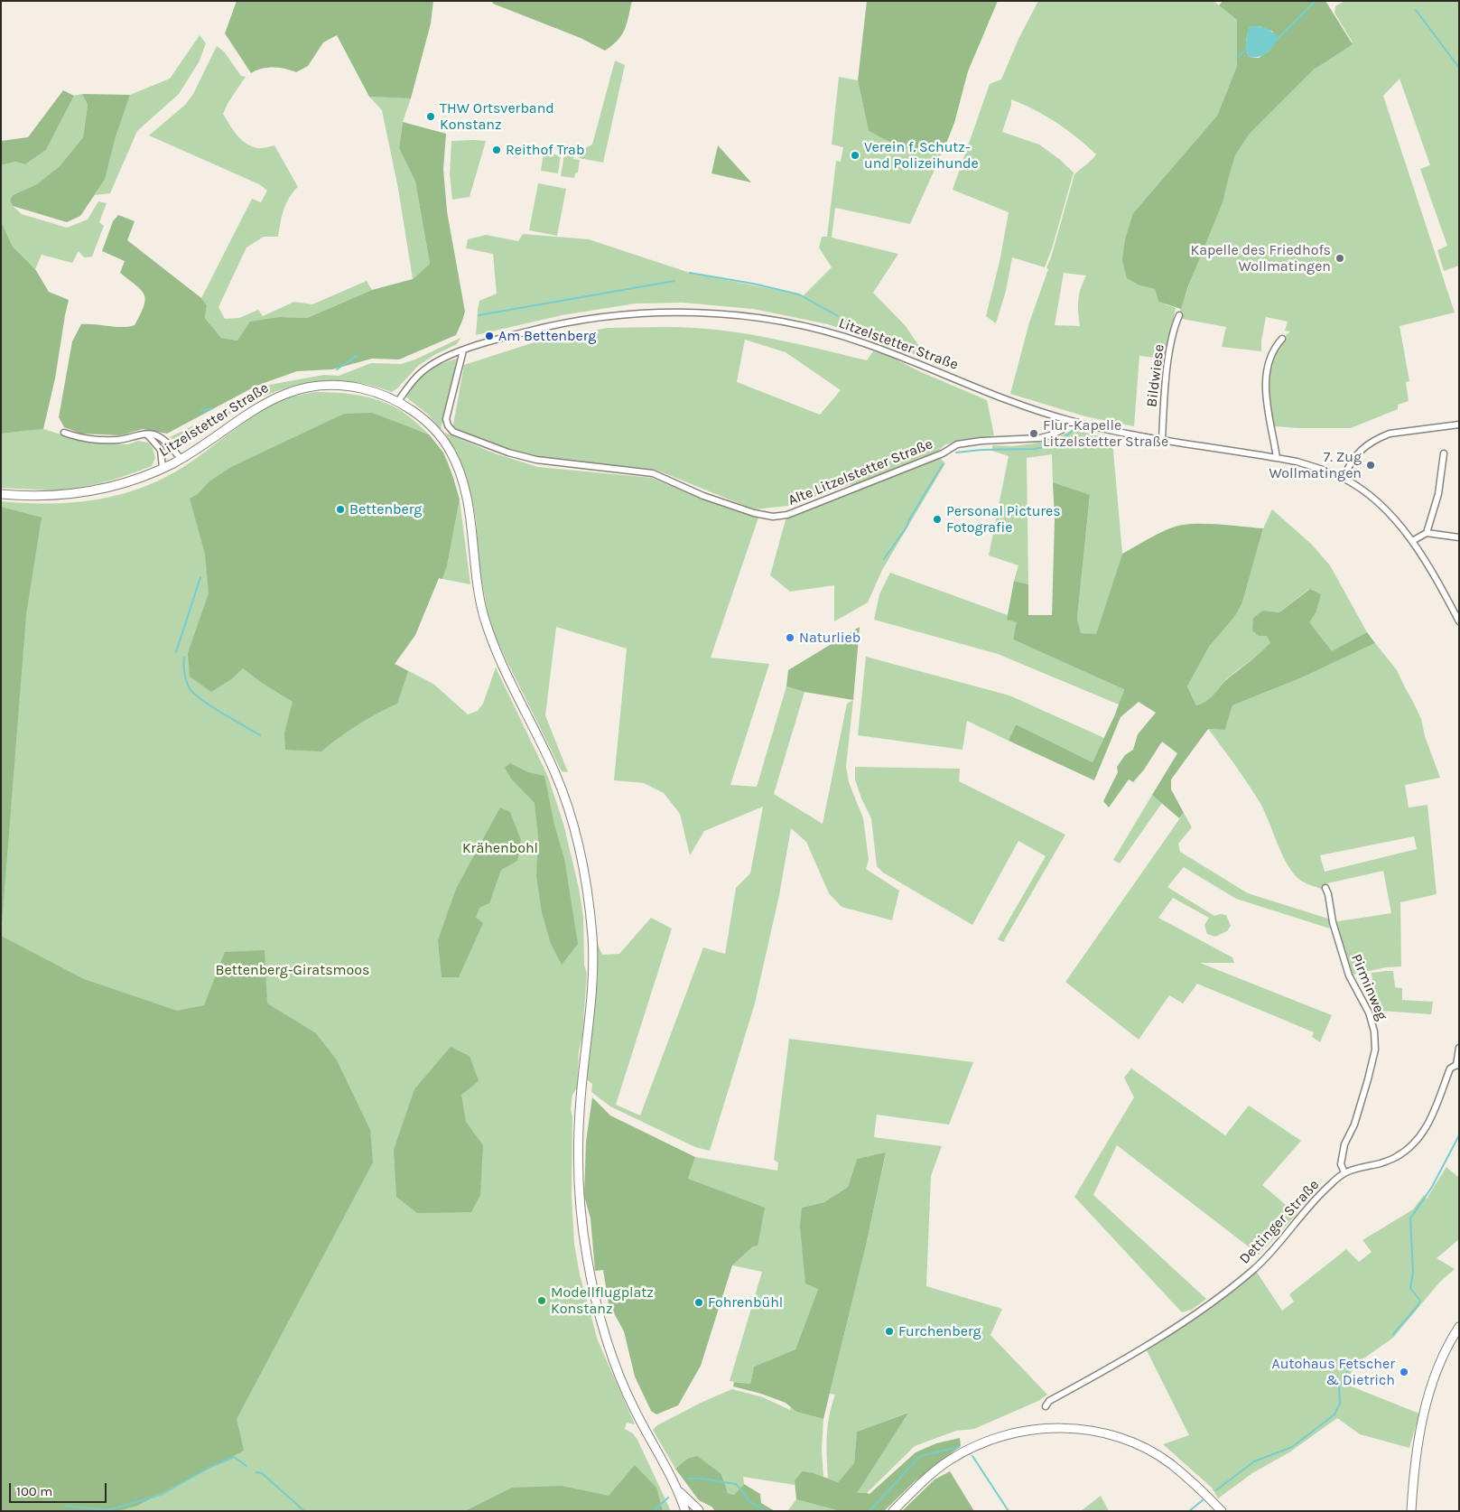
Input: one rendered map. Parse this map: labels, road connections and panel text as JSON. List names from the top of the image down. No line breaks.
{"streets":{"main road":["Litzelstetter Straße"],"street":["Bildwiese","Alte Litzelstetter Straße","Pirminweg","Dettinger Straße"]},"crossings":[["Litzelstetter Straße","Bildwiese"],["Litzelstetter Straße","Alte Litzelstetter Straße"],["Pirminweg","Dettinger Straße"]],"parks":["Krähenbohl","Bettenberg-Giratsmoos"],"places":["THW Ortsverband Konstanz","Reithof Trab","Verein f. Schutz- und Polizeihunde","Kapelle des Friedhofs Wollmatingen","Am Bettenberg","Flur-Kapelle Litzelstetter Straße","7. Zug Wollmatingen","Bettenberg","Personal Pictures Fotografie","Naturlieb","Modellflugplatz Konstanz","Fohrenbühl","Furchenberg","Autohaus Fetscher & Dietrich"],"scale_bar":"100 m"}
